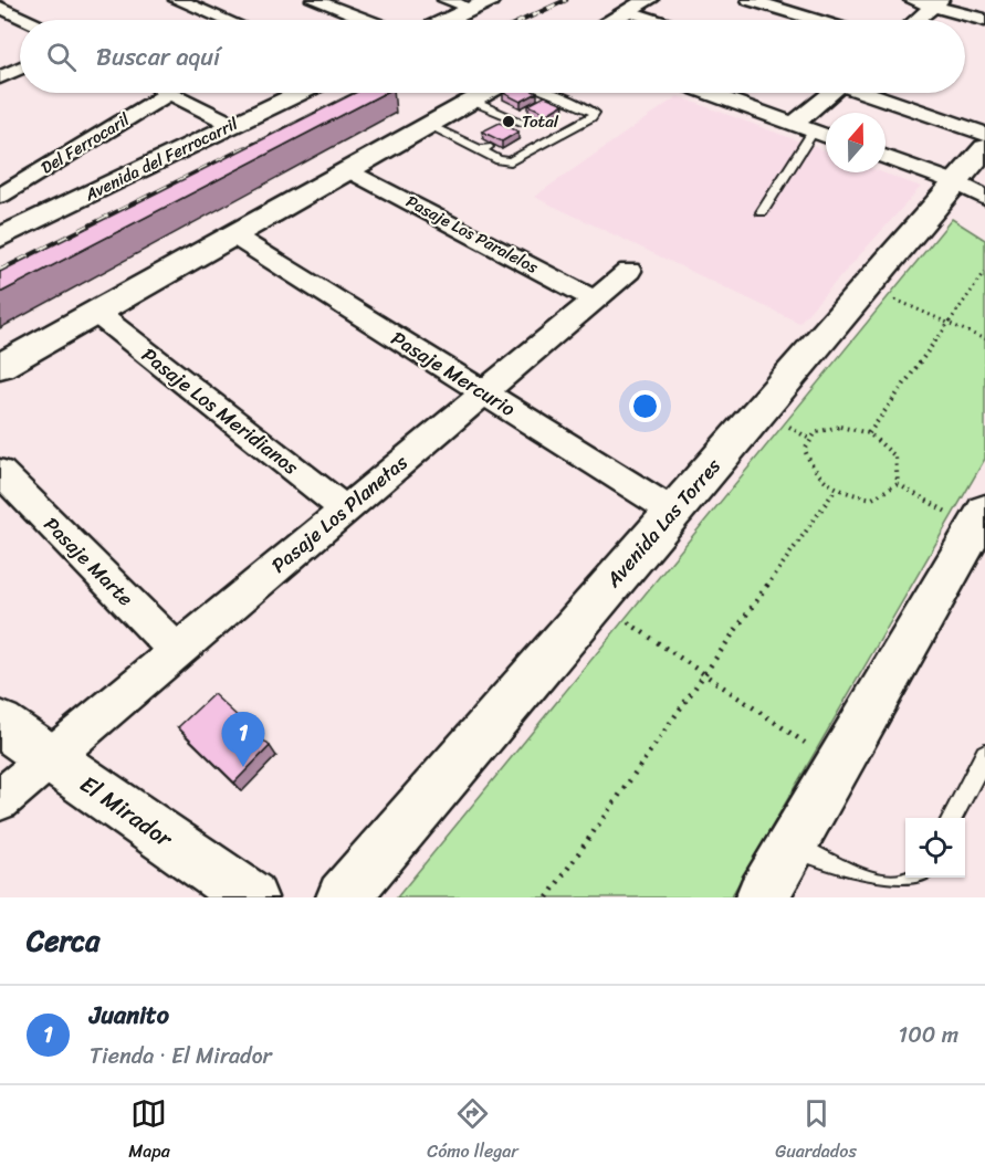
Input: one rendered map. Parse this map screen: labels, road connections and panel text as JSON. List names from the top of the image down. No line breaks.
{"streets":{"street":["Del Ferrocaril","Avenida del Ferrocarril","Pasaje Los Paralelos","Pasaje Mercurio","Pasaje Los Meridianos","Pasaje Los Planetas","Avenida Las Torres","Pasaje Marte","El Mirador"]},"crossings":[["Pasaje Los Paralelos","Pasaje Los Planetas"],["Pasaje Mercurio","Pasaje Los Planetas"],["Pasaje Mercurio","Avenida Las Torres"],["Pasaje Los Meridianos","Pasaje Los Planetas"],["Pasaje Los Planetas","Pasaje Marte"],["Pasaje Los Planetas","El Mirador"]],"places":["Total"],"north":"top","page":{"search":"Buscar aquí","pins":"1","heading":"Cerca","list":[{"mark":"1","name":"Juanito","note":"Tienda · El Mirador","value":"100 m"}],"nav":["Mapa","Cómo llegar","Guardados"]}}
